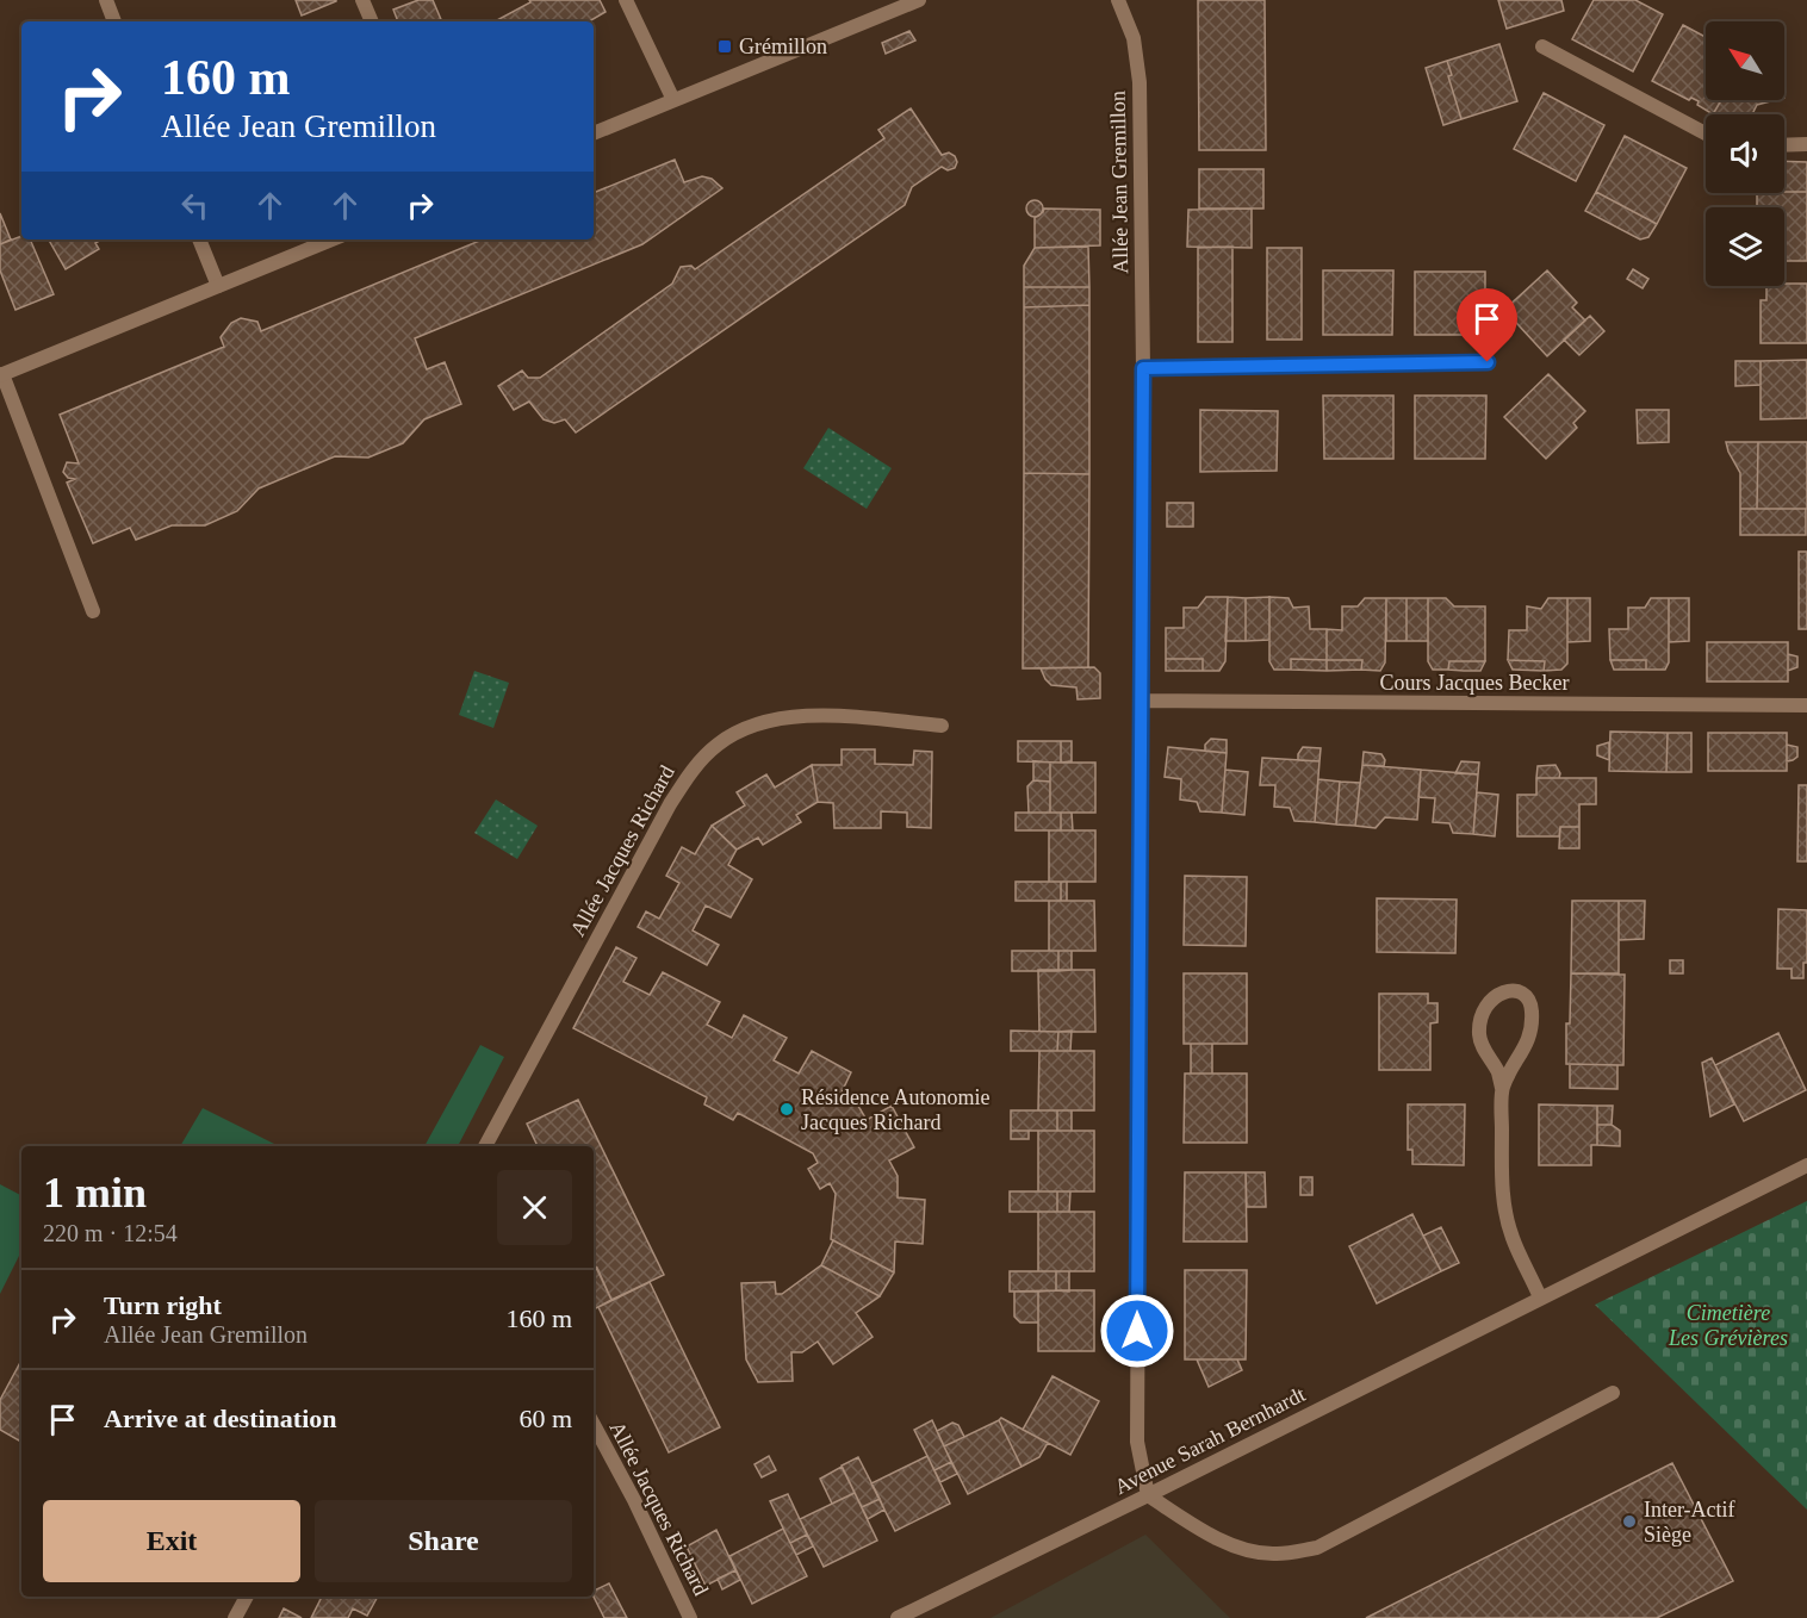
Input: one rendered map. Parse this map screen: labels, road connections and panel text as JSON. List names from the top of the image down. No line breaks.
{"streets":{"street":["Allée Jean Gremillon","Cours Jacques Becker","Allée Jacques Richard","Avenue Sarah Bernhardt"]},"crossings":[["Allée Jean Gremillon","Cours Jacques Becker"],["Allée Jean Gremillon","Avenue Sarah Bernhardt"]],"parks":["Cimetière Les Grévières"],"places":{"transit":["Grémillon"],"other":["Résidence Autonomie Jacques Richard","Inter-Actif Siège"]},"north":"top left","page":{"turn":["160 m","Allée Jean Gremillon"],"heading":["1 min","220 m · 12:54"],"list":[{"name":"Turn right","note":"Allée Jean Gremillon","value":"160 m"},{"name":"Arrive at destination","value":"60 m"}],"buttons":["Exit","Share"]}}
